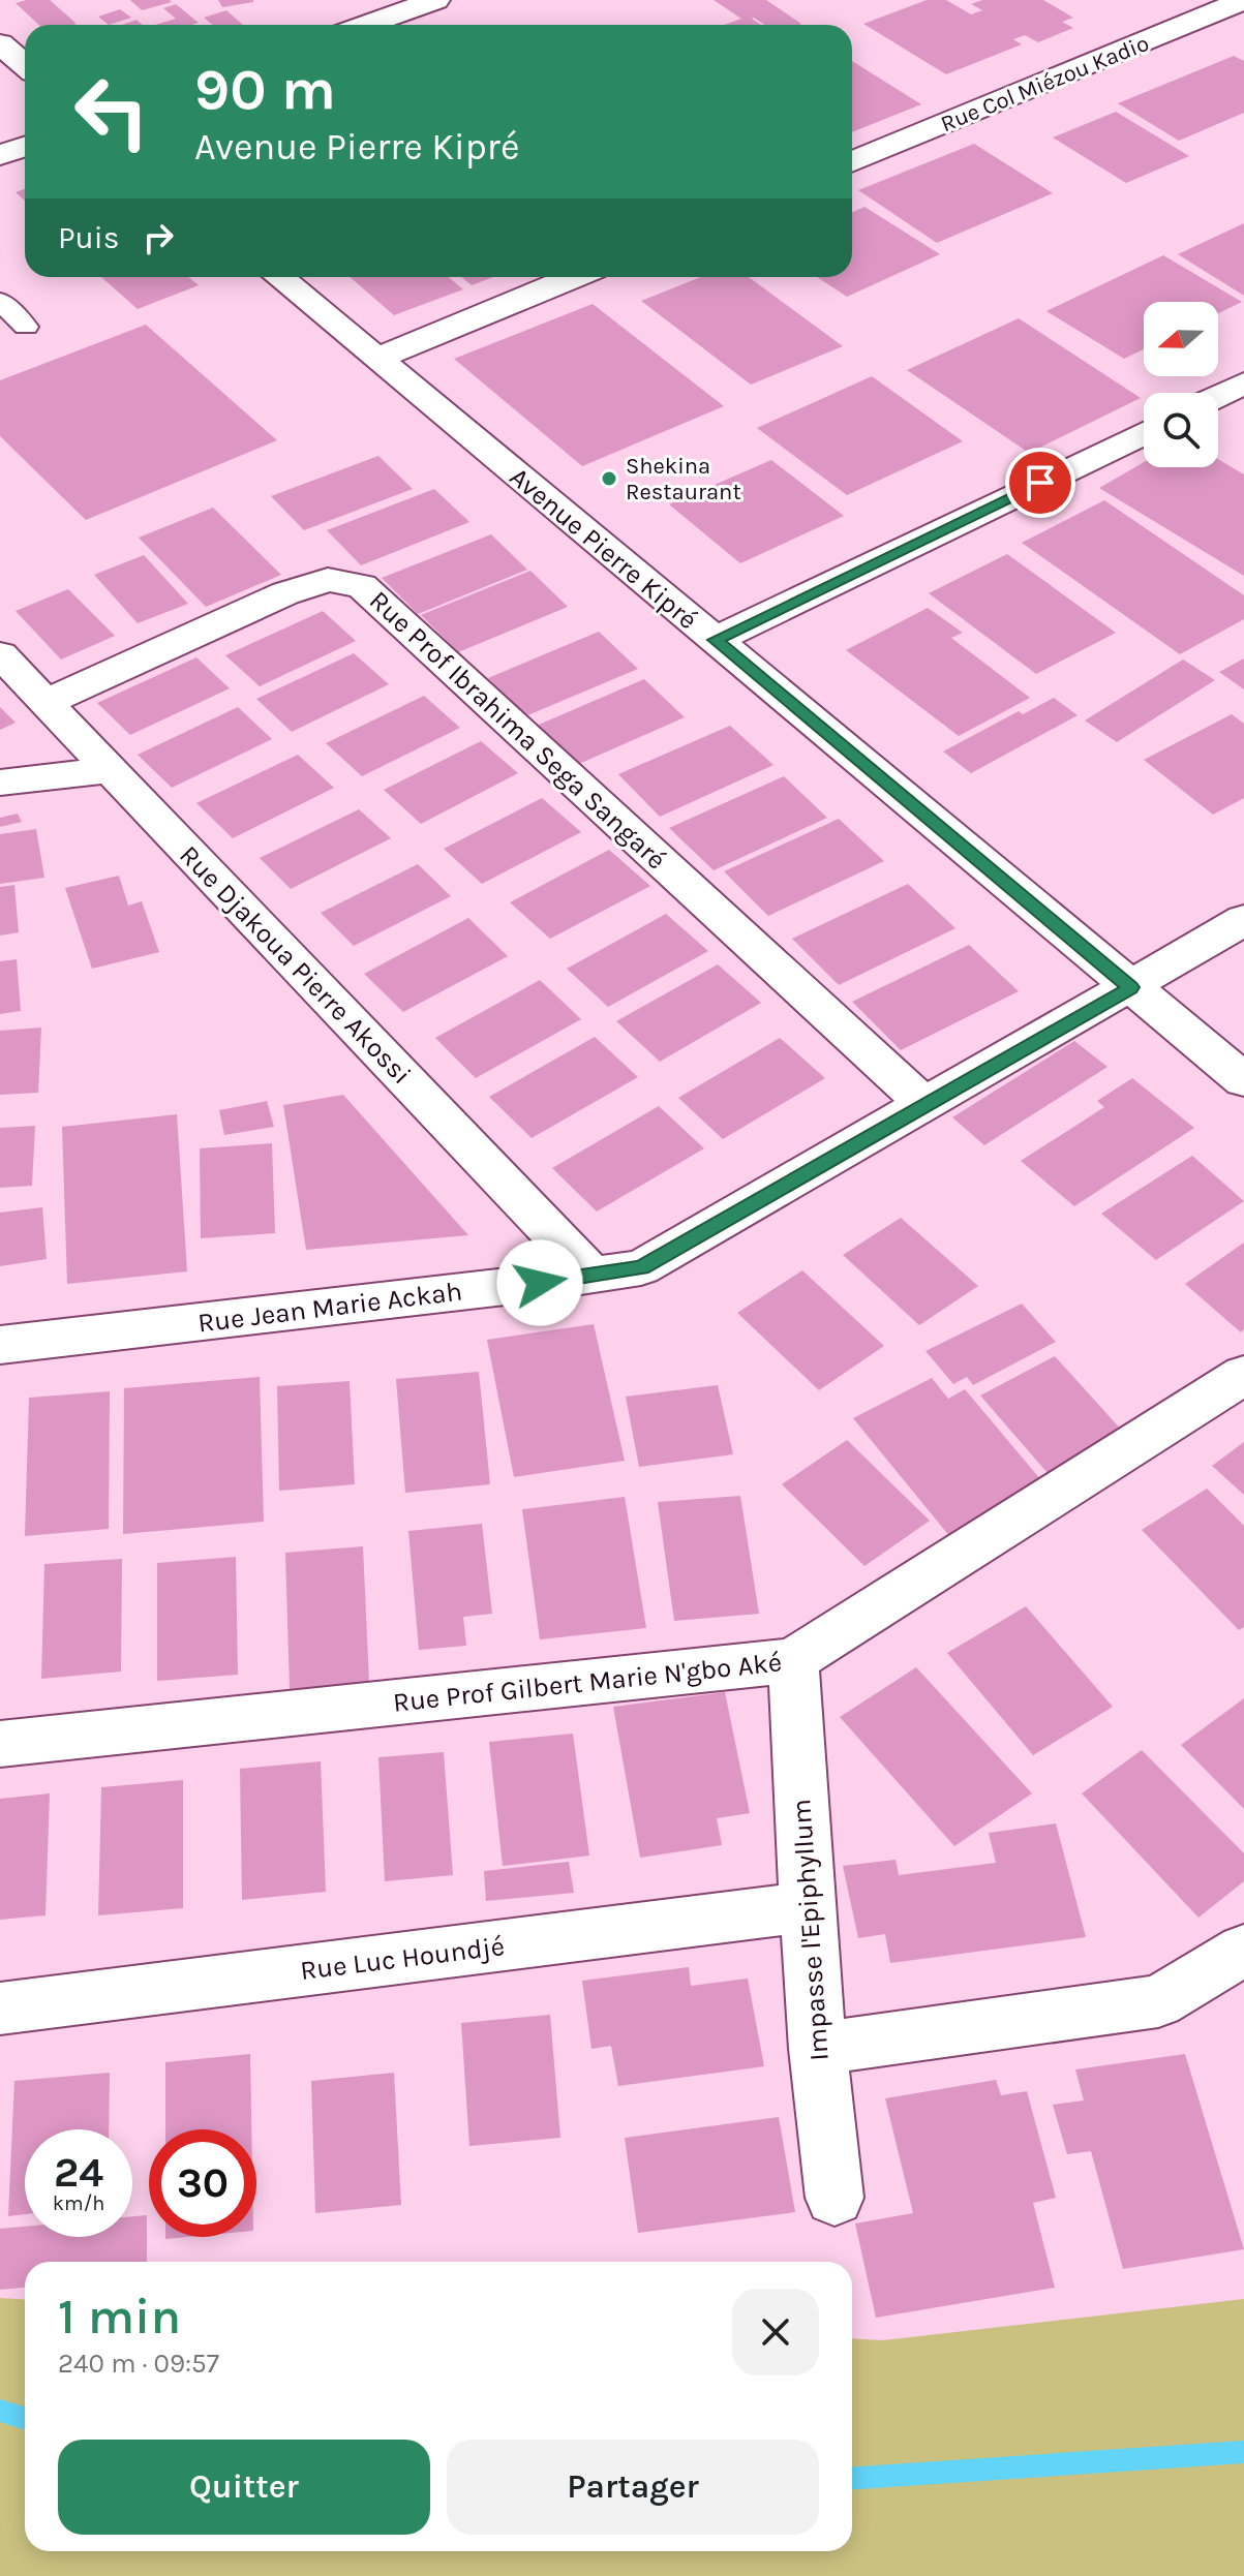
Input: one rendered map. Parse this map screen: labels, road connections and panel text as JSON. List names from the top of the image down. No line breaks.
{"streets":{"street":["Rue Col Miézou Kadio","Avenue Pierre Kipré","Rue Prof Ibrahima Sega Sangaré","Rue Djakoua Pierre Akossi","Rue Jean Marie Ackah","Rue Prof Gilbert Marie N'gbo Aké","Impasse l'Epiphyllum","Rue Luc Houndjé"]},"crossings":[["Avenue Pierre Kipré","Rue Jean Marie Ackah"],["Rue Prof Ibrahima Sega Sangaré","Rue Djakoua Pierre Akossi"],["Rue Prof Ibrahima Sega Sangaré","Rue Jean Marie Ackah"],["Rue Djakoua Pierre Akossi","Rue Jean Marie Ackah"],["Rue Prof Gilbert Marie N'gbo Aké","Impasse l'Epiphyllum"],["Impasse l'Epiphyllum","Rue Luc Houndjé"]],"places":["Shekina Restaurant"],"north":"left","page":{"turn":["90 m","Avenue Pierre Kipré"],"then":"Puis","speed":"24 km/h","limit":"30","heading":["1 min","240 m · 09:57"],"buttons":["Quitter","Partager"]}}
